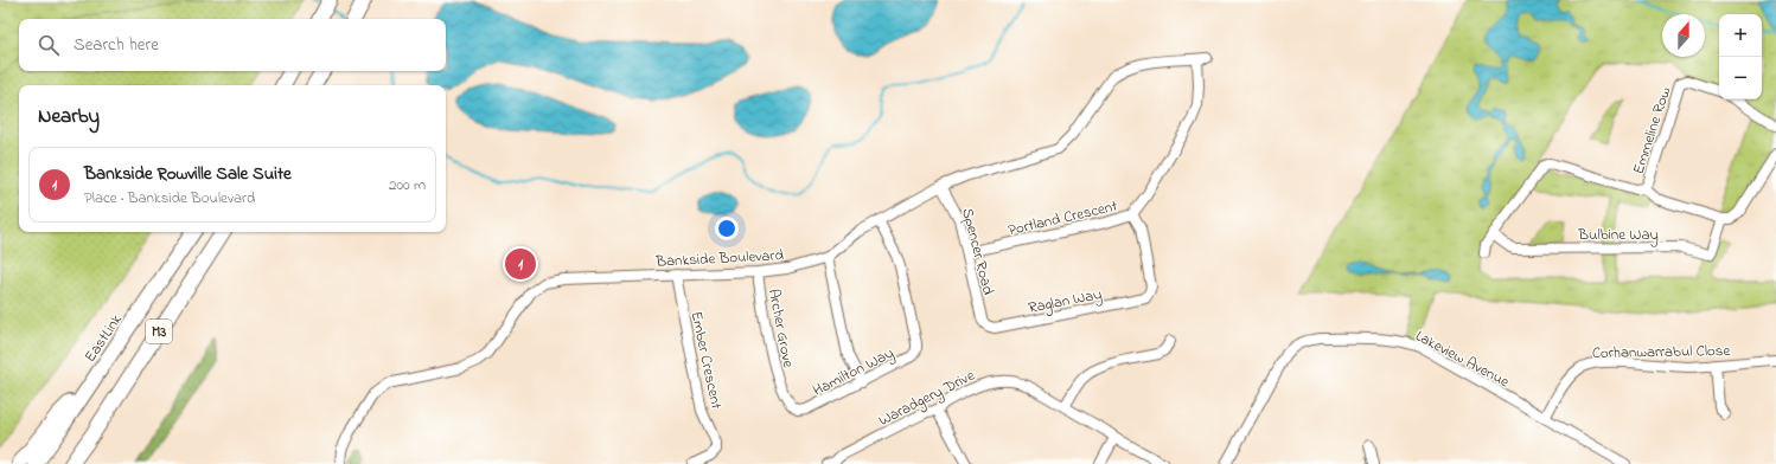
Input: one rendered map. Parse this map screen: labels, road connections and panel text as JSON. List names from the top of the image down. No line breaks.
{"streets":{"highway":["M3","EastLink"],"street":["Emmeline Row","Portland Crescent","Bulbine Way","Spencer Road","Bankside Boulevard","Raglan Way","Archer Grove","Corhanwarrabul Close","Lakeview Avenue","Ember Crescent","Hamilton Way","Waradgery Drive"]},"crossings":[["Emmeline Row","Bulbine Way"],["Portland Crescent","Spencer Road"],["Portland Crescent","Bankside Boulevard"],["Portland Crescent","Raglan Way"],["Spencer Road","Bankside Boulevard"],["Spencer Road","Raglan Way"],["Bankside Boulevard","Archer Grove"],["Bankside Boulevard","Ember Crescent"],["Bankside Boulevard","Hamilton Way"],["Archer Grove","Hamilton Way"],["Corhanwarrabul Close","Lakeview Avenue"]],"north":"top","page":{"map_buttons":["+","−"],"search":"Search here","heading":"Nearby","list":[{"mark":"1","name":"Bankside Rowville Sale Suite","note":"Place · Bankside Boulevard","value":"200 m"}],"pins":"1"}}
